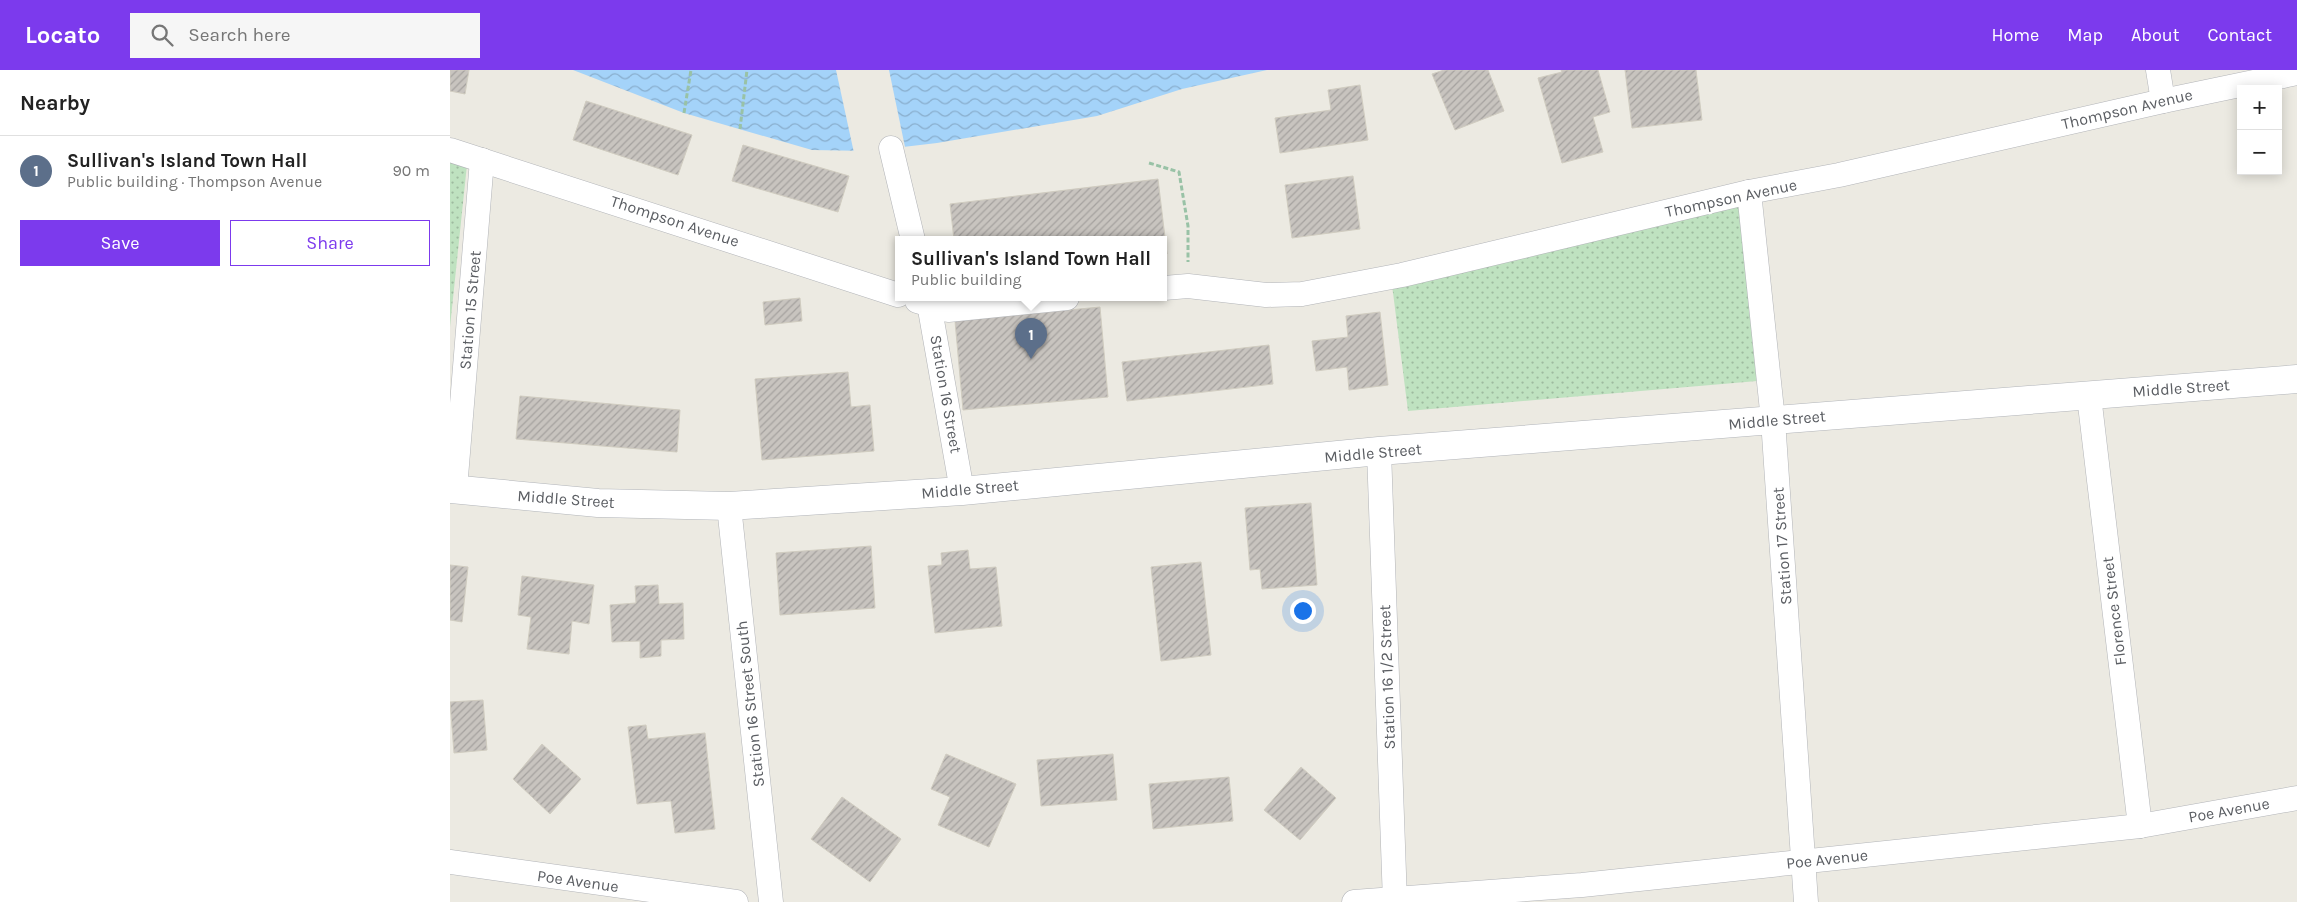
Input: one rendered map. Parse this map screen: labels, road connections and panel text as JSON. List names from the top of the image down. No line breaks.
{"streets":{"street":["Thompson Avenue","Station 15 Street","Middle Street","Station 16 Street","Station 17 Street","Florence Street","Station 16 1/2 Street","Station 16 Street South","Poe Avenue"]},"crossings":[["Thompson Avenue","Station 15 Street"],["Thompson Avenue","Station 17 Street"],["Station 15 Street","Middle Street"],["Middle Street","Station 16 Street"],["Middle Street","Station 17 Street"],["Middle Street","Florence Street"],["Middle Street","Station 16 1/2 Street"],["Middle Street","Station 16 Street South"],["Station 17 Street","Poe Avenue"],["Florence Street","Poe Avenue"],["Station 16 1/2 Street","Poe Avenue"]],"page":{"header":"Locato","search":"Search here","nav":["Home","Map","About","Contact"],"heading":"Nearby","map_buttons":["+","−"],"list":[{"mark":"1","name":"Sullivan's Island Town Hall","note":"Public building · Thompson Avenue","value":"90 m"}],"buttons":["Save","Share"],"popup":["Sullivan's Island Town Hall","Public building"],"pins":"1"}}
